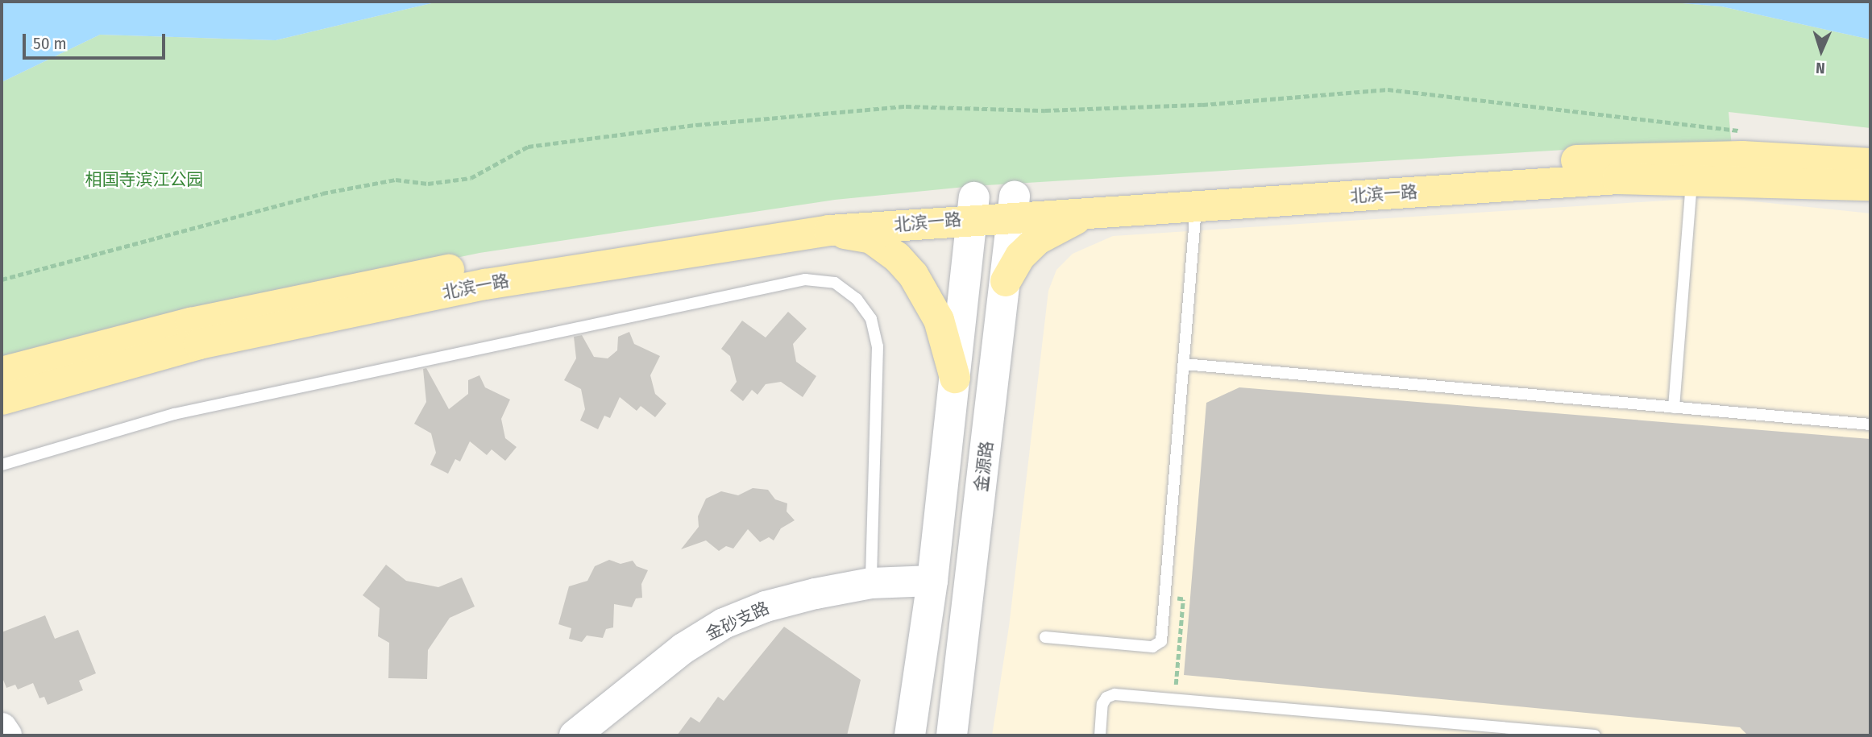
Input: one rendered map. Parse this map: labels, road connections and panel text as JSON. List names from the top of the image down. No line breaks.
{"streets":{"main road":["北滨一路","金源路","金砂支路"]},"crossings":[["北滨一路","金源路"]],"parks":["相国寺滨江公园"],"scale_bar":"50 m","north":"bottom"}
